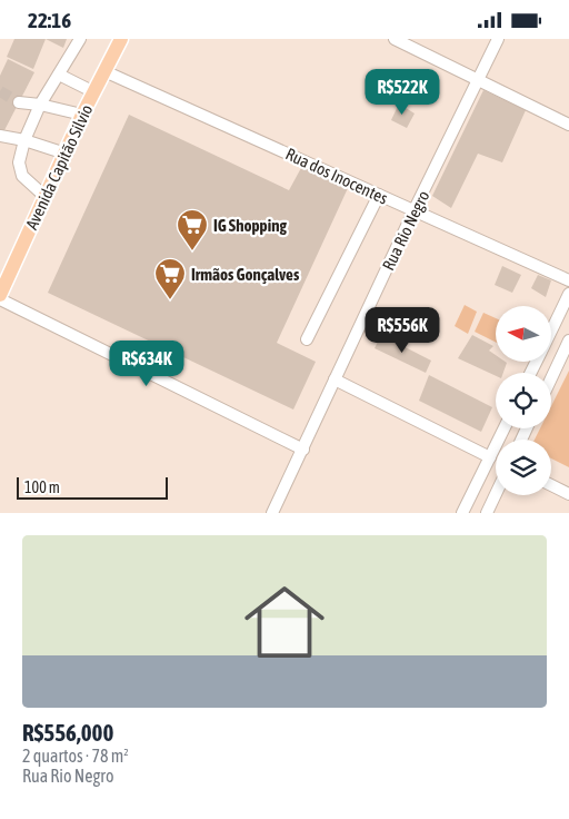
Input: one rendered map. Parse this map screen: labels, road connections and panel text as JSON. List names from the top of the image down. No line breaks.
{"streets":{"main road":["Avenida Capitão Silvio"],"street":["Rua dos Inocentes","Rua Rio Negro"]},"crossings":[["Avenida Capitão Silvio","Rua dos Inocentes"],["Rua dos Inocentes","Rua Rio Negro"]],"places":{"supermarket":["IG Shopping","Irmãos Gonçalves"]},"scale_bar":"100 m","north":"left","page":{"status":"22:16","price":["R$522K","R$556K","R$634K"],"scale":"100 m","list":[{"name":"R$556,000","note":"2 quartos · 78 m² · Rua Rio Negro"}]}}
